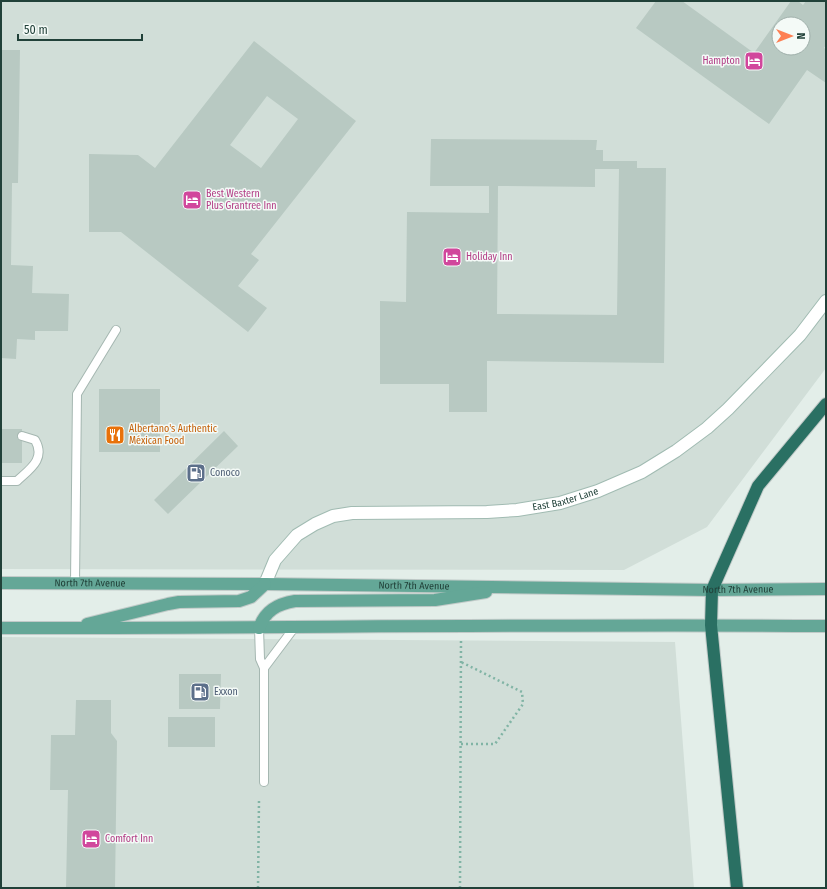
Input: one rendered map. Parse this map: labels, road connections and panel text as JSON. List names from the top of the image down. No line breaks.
{"streets":{"main road":["East Baxter Lane","North 7th Avenue"]},"crossings":[["East Baxter Lane","North 7th Avenue"]],"places":{"hotel":["Hampton","Best Western Plus Grantree Inn","Holiday Inn","Comfort Inn"],"restaurant":["Albertano's Authentic Méxican Food"],"fuel station":["Conoco","Exxon"]},"scale_bar":"50 m","north":"right"}
